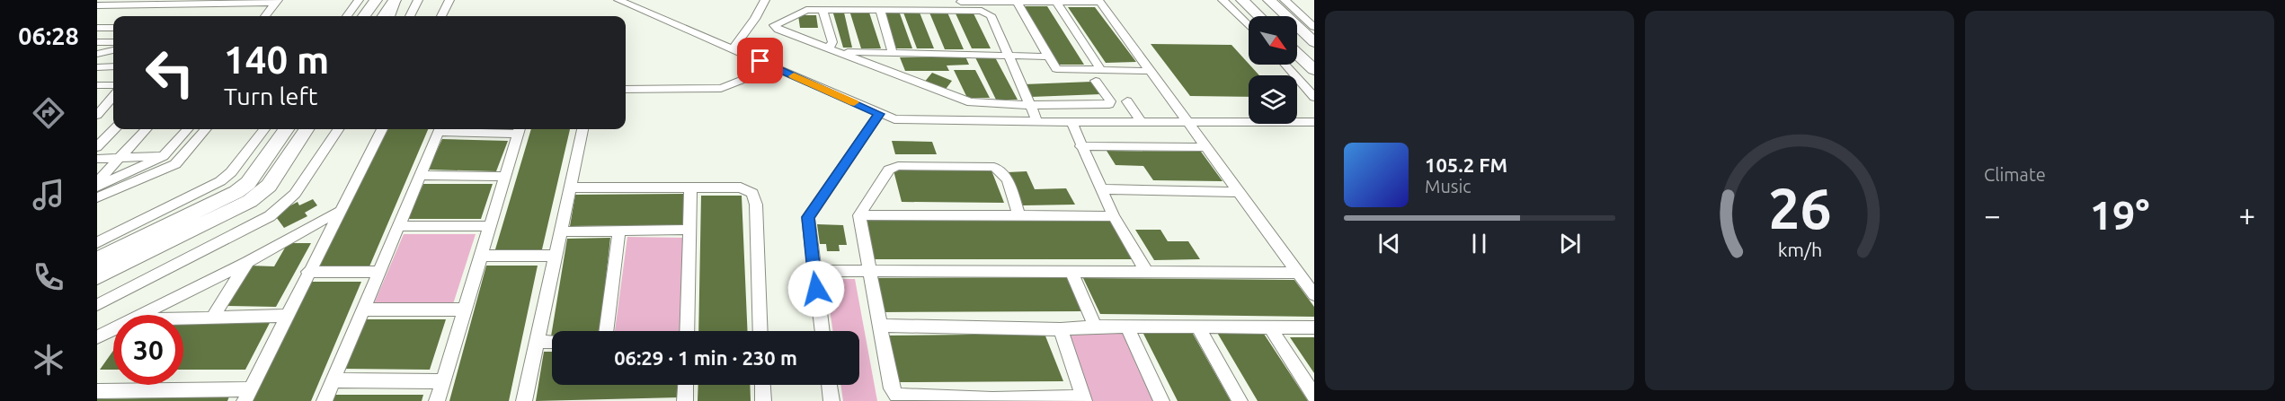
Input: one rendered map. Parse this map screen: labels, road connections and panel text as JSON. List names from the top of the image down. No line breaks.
{"north":"bottom right","page":{"tabs":"06:28","tile":"Climate","turn":["140 m","Turn left"],"song":["105.2 FM","Music"],"heat":["−","19°","+"],"limit":"30","trip":"06:29 · 1 min · 230 m","gauge":["26","km/h"]}}
